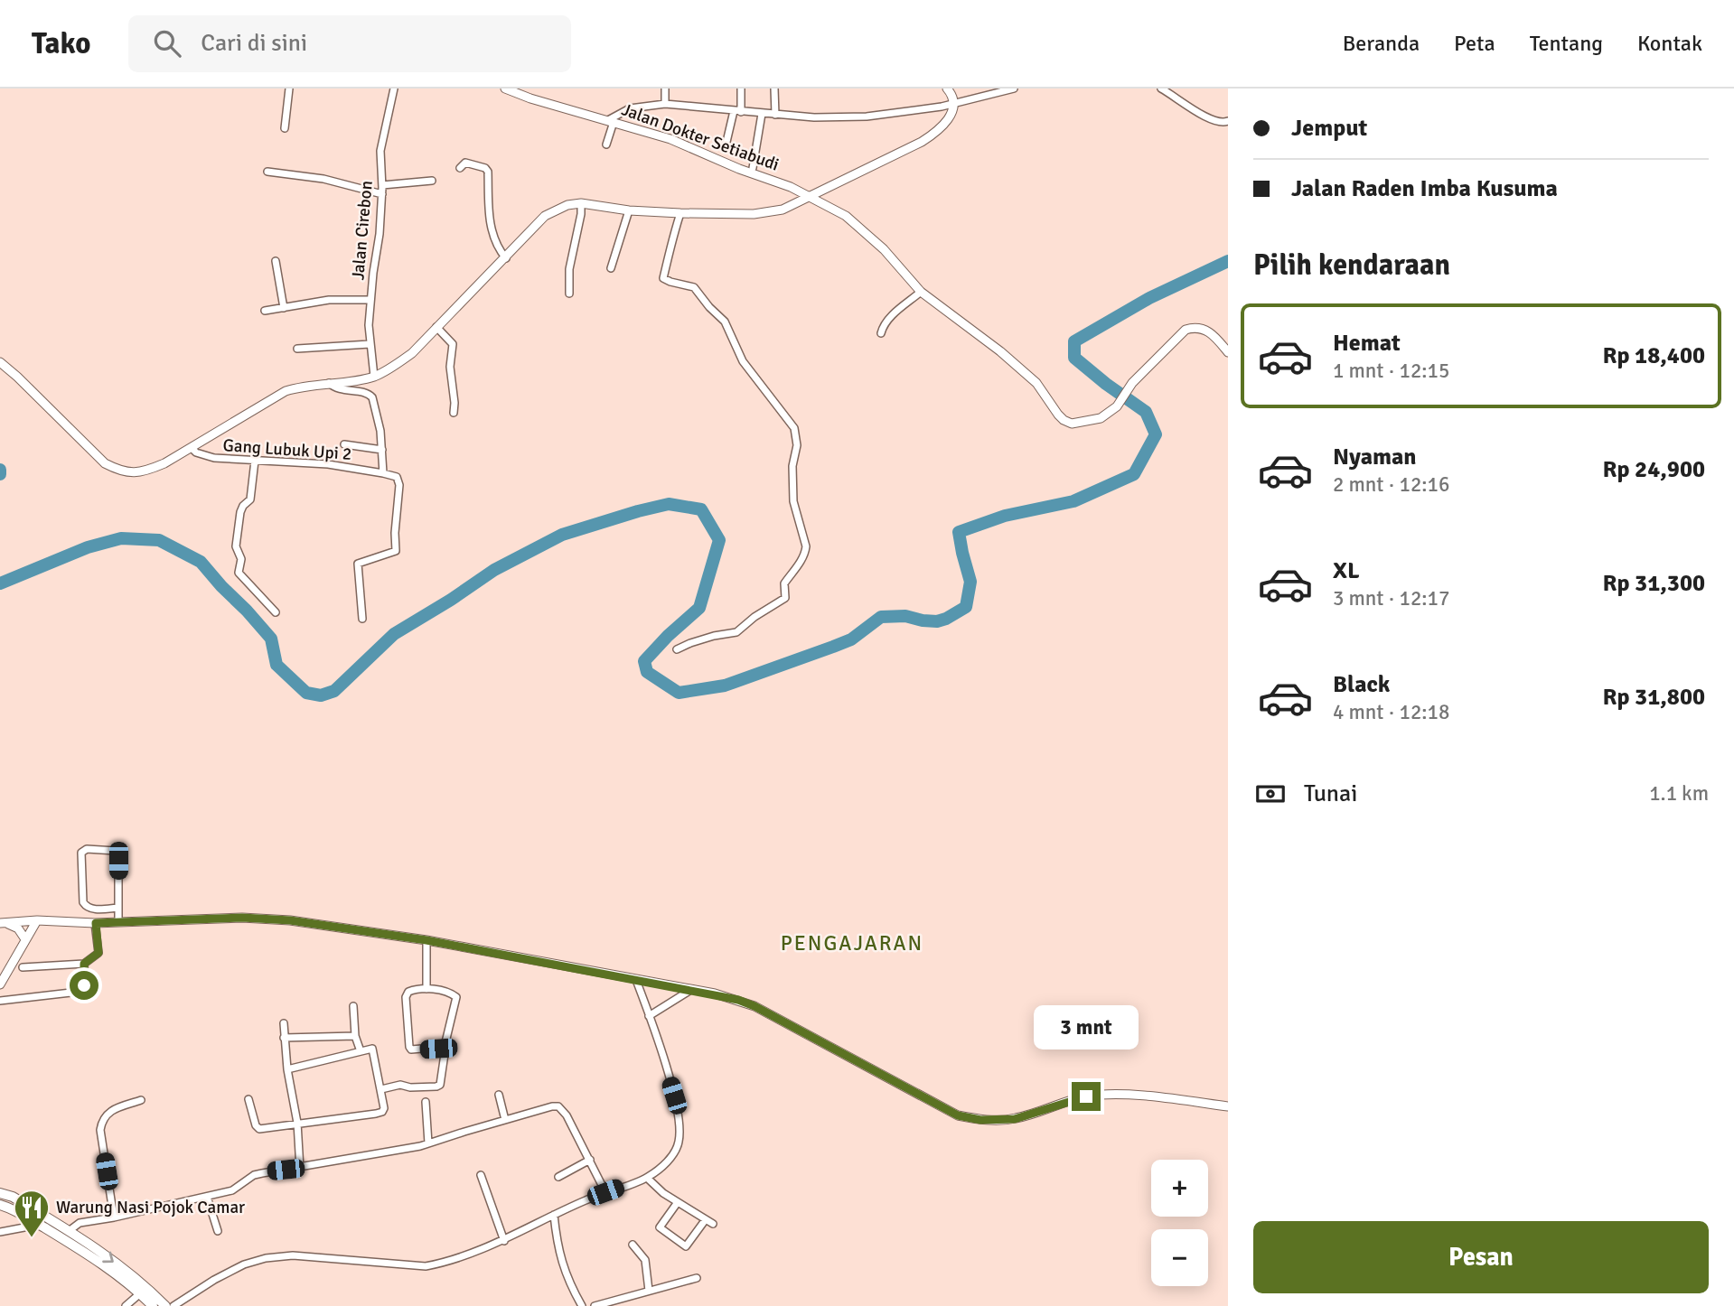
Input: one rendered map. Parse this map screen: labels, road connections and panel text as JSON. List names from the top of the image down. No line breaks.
{"streets":{"street":["Jalan Dokter Setiabudi","Jalan Cirebon","Gang Lubuk Upi 2"]},"districts":["PENGAJARAN"],"places":{"restaurant":["Warung Nasi Pojok Camar"]},"page":{"header":"Tako","search":"Cari di sini","nav":["Beranda","Peta","Tentang","Kontak"],"banner":["Jemput","Jalan Raden Imba Kusuma"],"heading":"Pilih kendaraan","list":[{"name":"Hemat","note":"1 mnt · 12:15","value":"Rp 18,400"},{"name":"Nyaman","note":"2 mnt · 12:16","value":"Rp 24,900"},{"name":"XL","note":"3 mnt · 12:17","value":"Rp 31,300"},{"name":"Black","note":"4 mnt · 12:18","value":"Rp 31,800"}],"pay":["Tunai","1.1 km"],"bubble":"3 mnt","map_buttons":["+","−"],"buttons":"Pesan"}}
